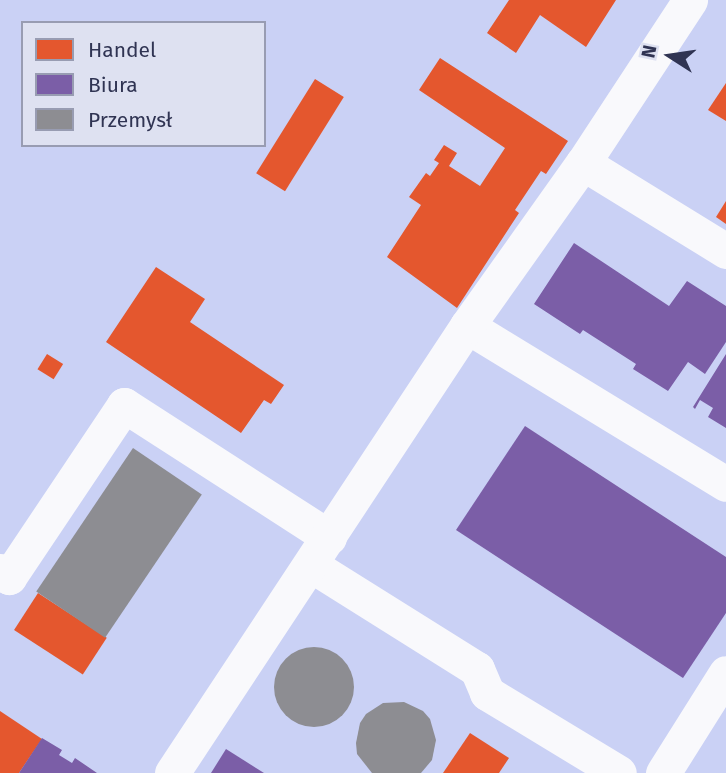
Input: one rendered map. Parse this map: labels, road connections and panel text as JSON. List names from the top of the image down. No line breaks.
{"legend":["Handel","Biura","Przemysł"],"north":"left"}
